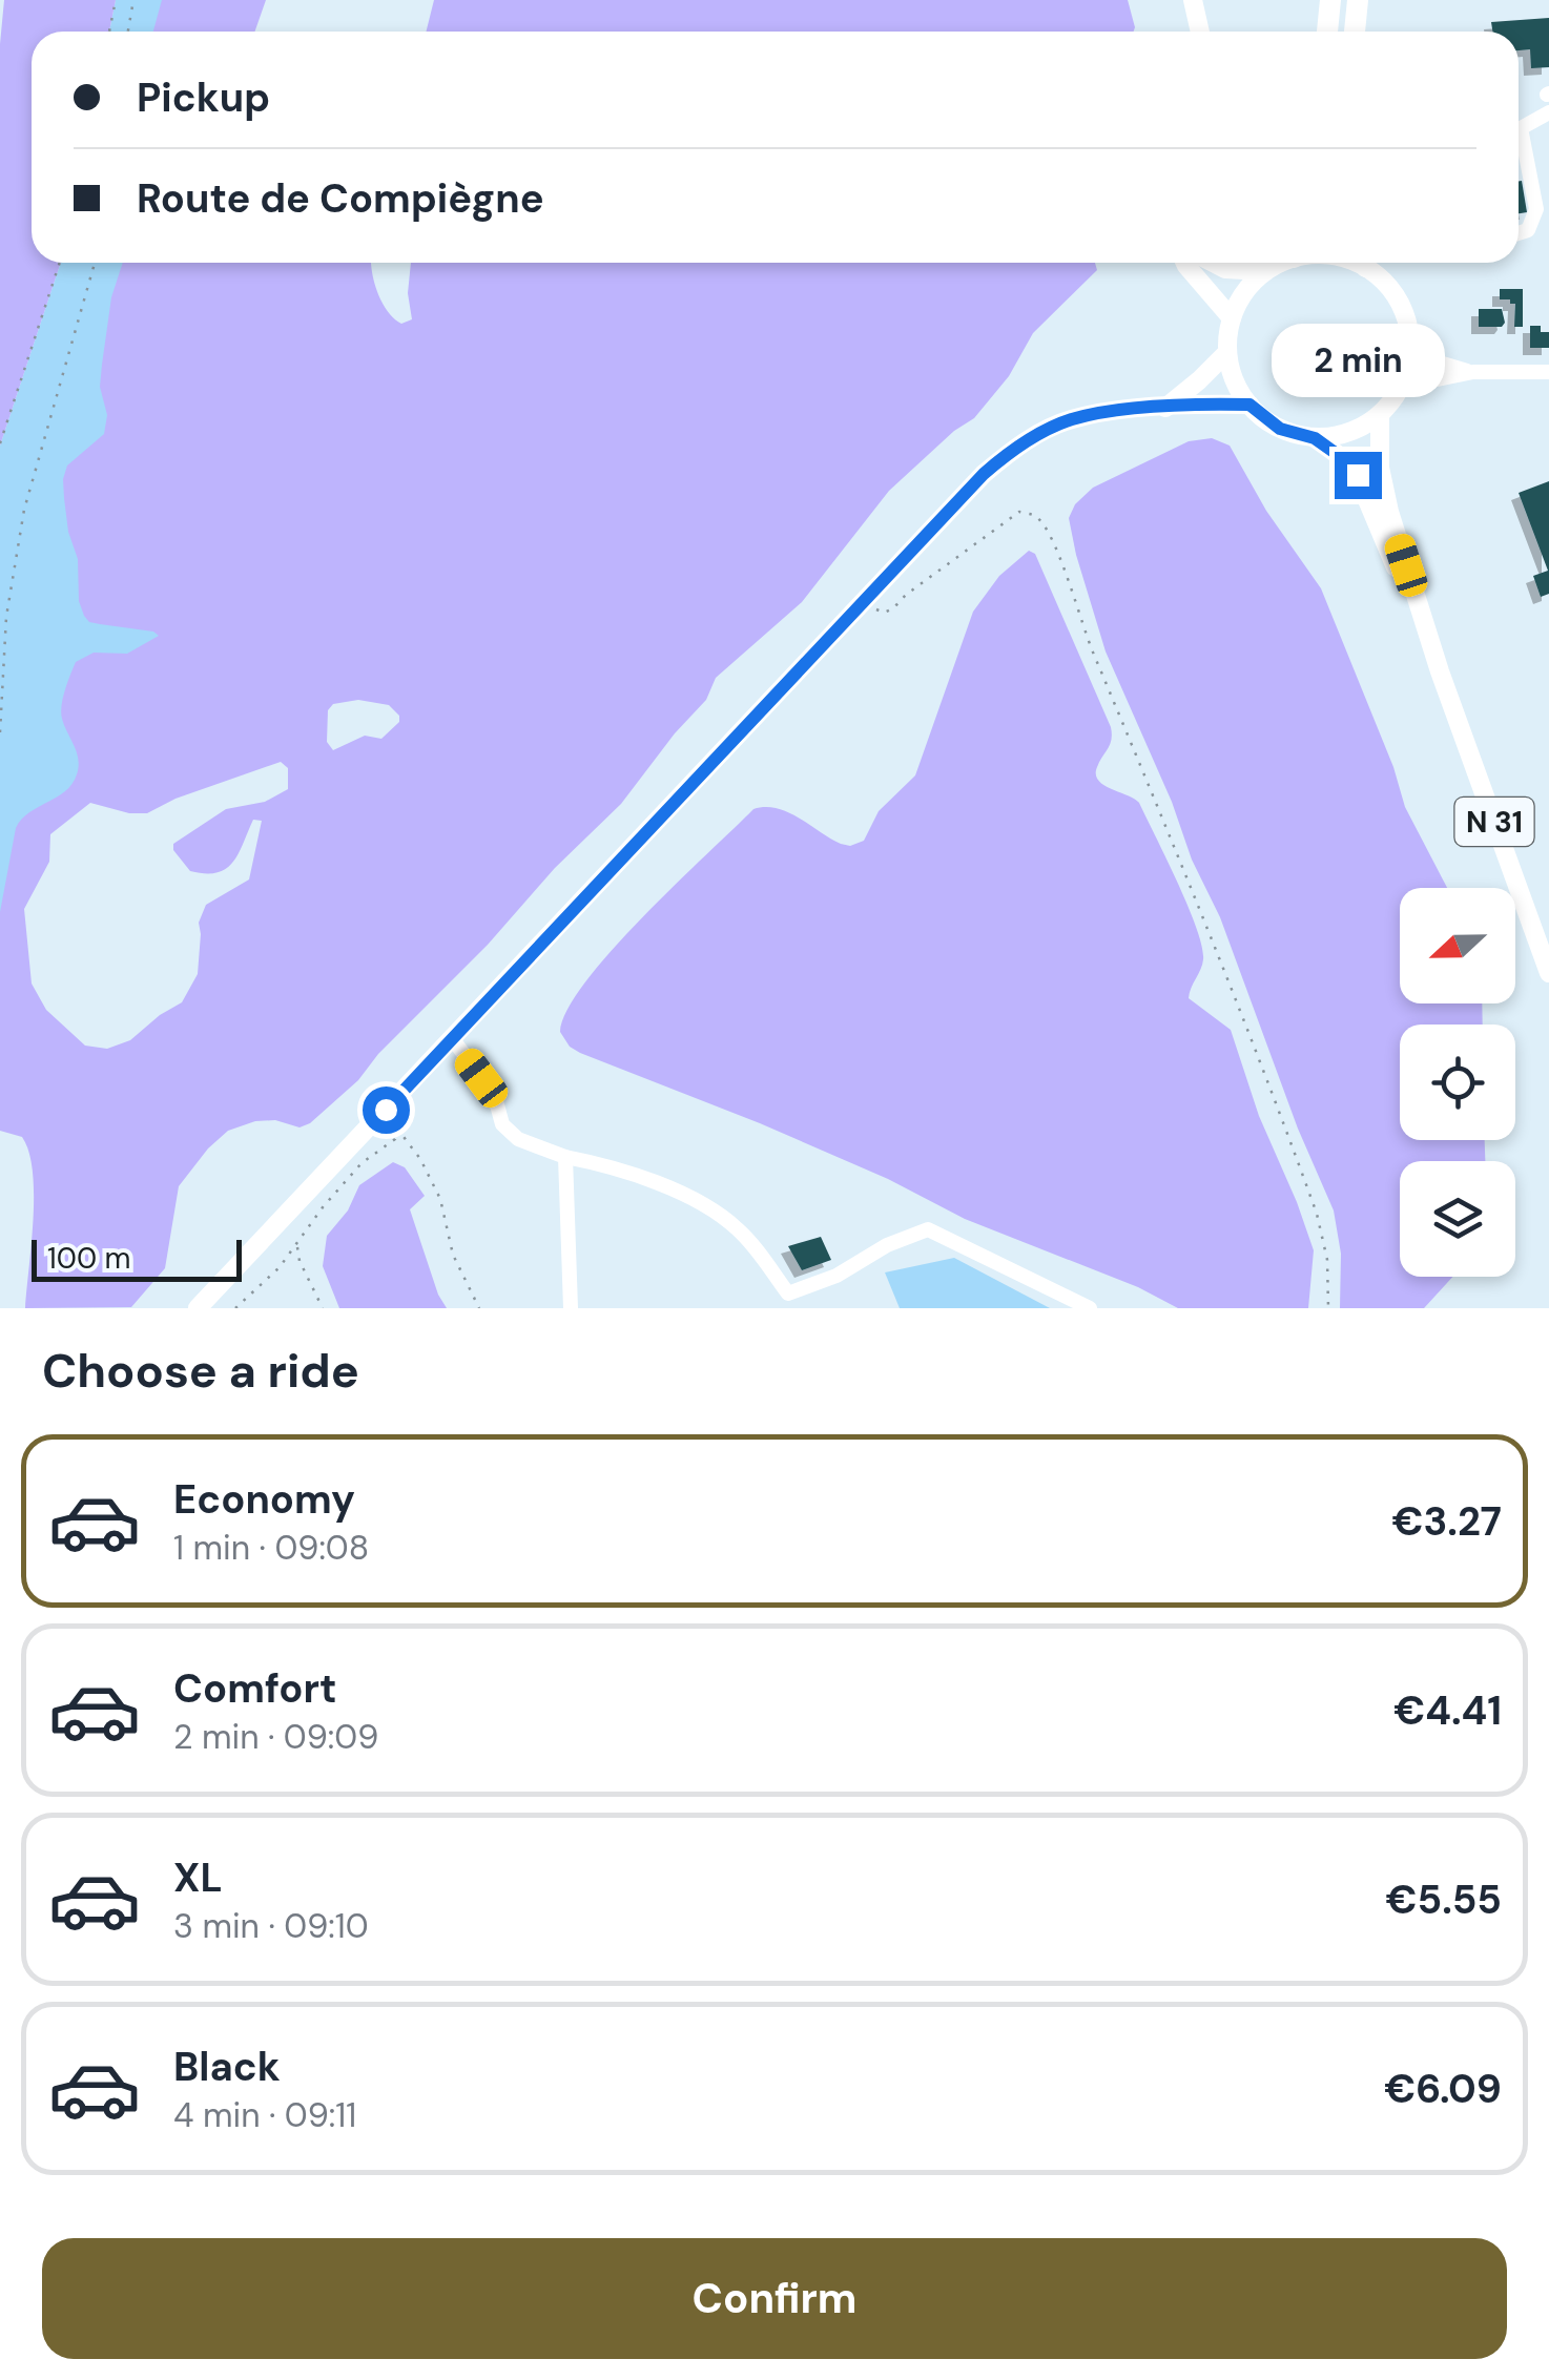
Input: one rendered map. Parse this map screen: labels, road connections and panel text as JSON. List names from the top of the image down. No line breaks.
{"streets":{"main road":["N 31"]},"scale_bar":"100 m","north":"left","page":{"banner":["Pickup","Route de Compiègne"],"bubble":"2 min","scale":"100 m","heading":"Choose a ride","list":[{"name":"Economy","note":"1 min · 09:08","value":"€3.27"},{"name":"Comfort","note":"2 min · 09:09","value":"€4.41"},{"name":"XL","note":"3 min · 09:10","value":"€5.55"},{"name":"Black","note":"4 min · 09:11","value":"€6.09"}],"buttons":"Confirm"}}
